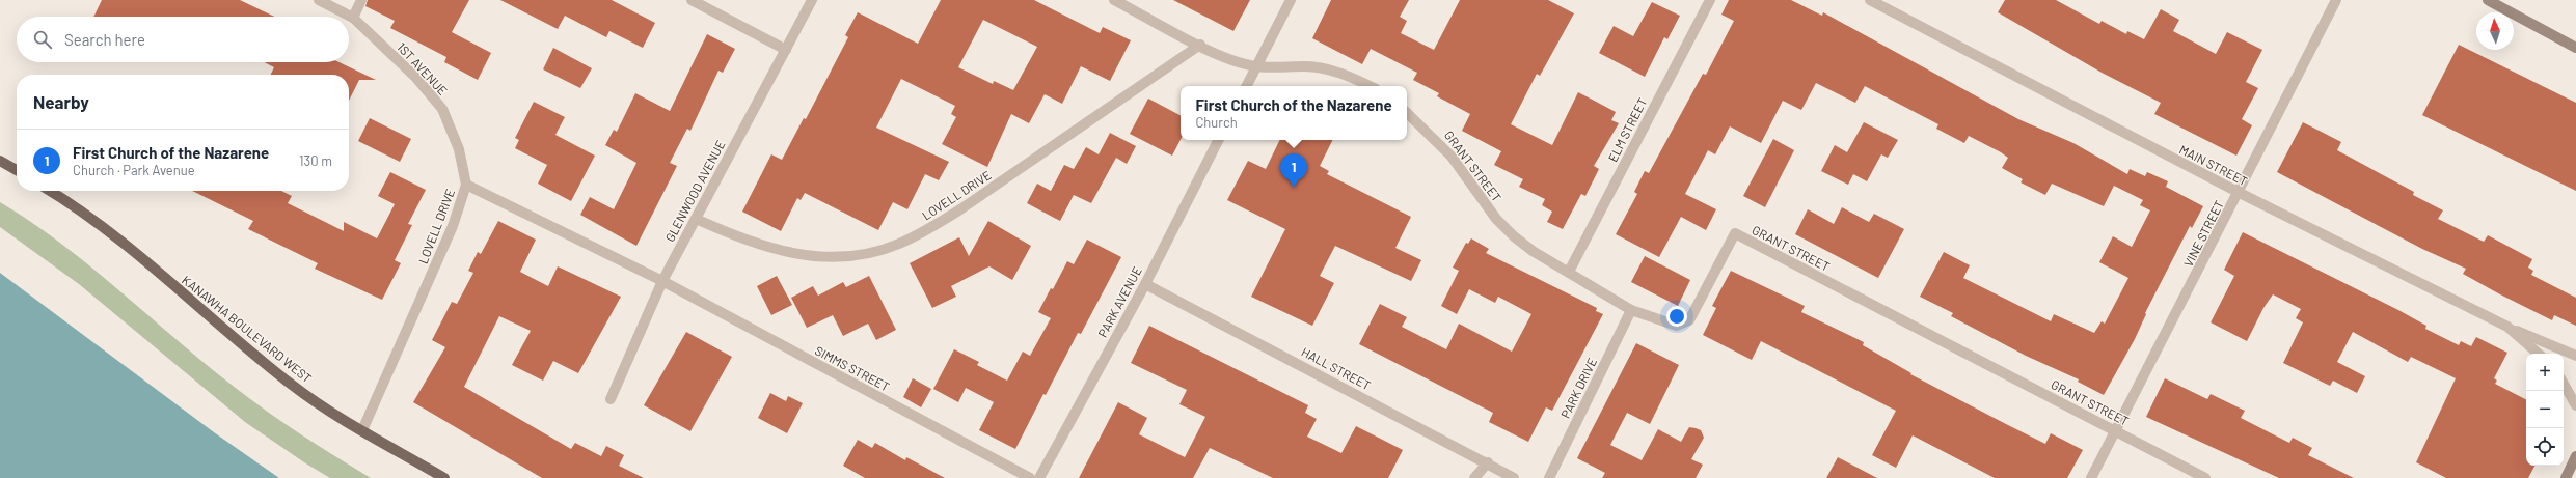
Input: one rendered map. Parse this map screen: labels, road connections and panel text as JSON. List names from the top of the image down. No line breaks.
{"streets":{"main road":["KANAWHA BOULEVARD WEST"],"street":["1ST AVENUE","ELM STREET","MAIN STREET","GRANT STREET","GLENWOOD AVENUE","LOVELL DRIVE","VINE STREET","PARK AVENUE","SIMMS STREET","HALL STREET","PARK DRIVE"]},"crossings":[["1ST AVENUE","LOVELL DRIVE"],["ELM STREET","GRANT STREET"],["MAIN STREET","VINE STREET"],["GRANT STREET","VINE STREET"],["GRANT STREET","PARK DRIVE"],["GLENWOOD AVENUE","LOVELL DRIVE"],["GLENWOOD AVENUE","SIMMS STREET"],["LOVELL DRIVE","KANAWHA BOULEVARD WEST"],["LOVELL DRIVE","SIMMS STREET"],["PARK AVENUE","HALL STREET"]],"north":"top","page":{"search":"Search here","heading":"Nearby","popup":["First Church of the Nazarene","Church"],"list":[{"mark":"1","name":"First Church of the Nazarene","note":"Church · Park Avenue","value":"130 m"}],"pins":"1","map_buttons":["+","−"]}}
